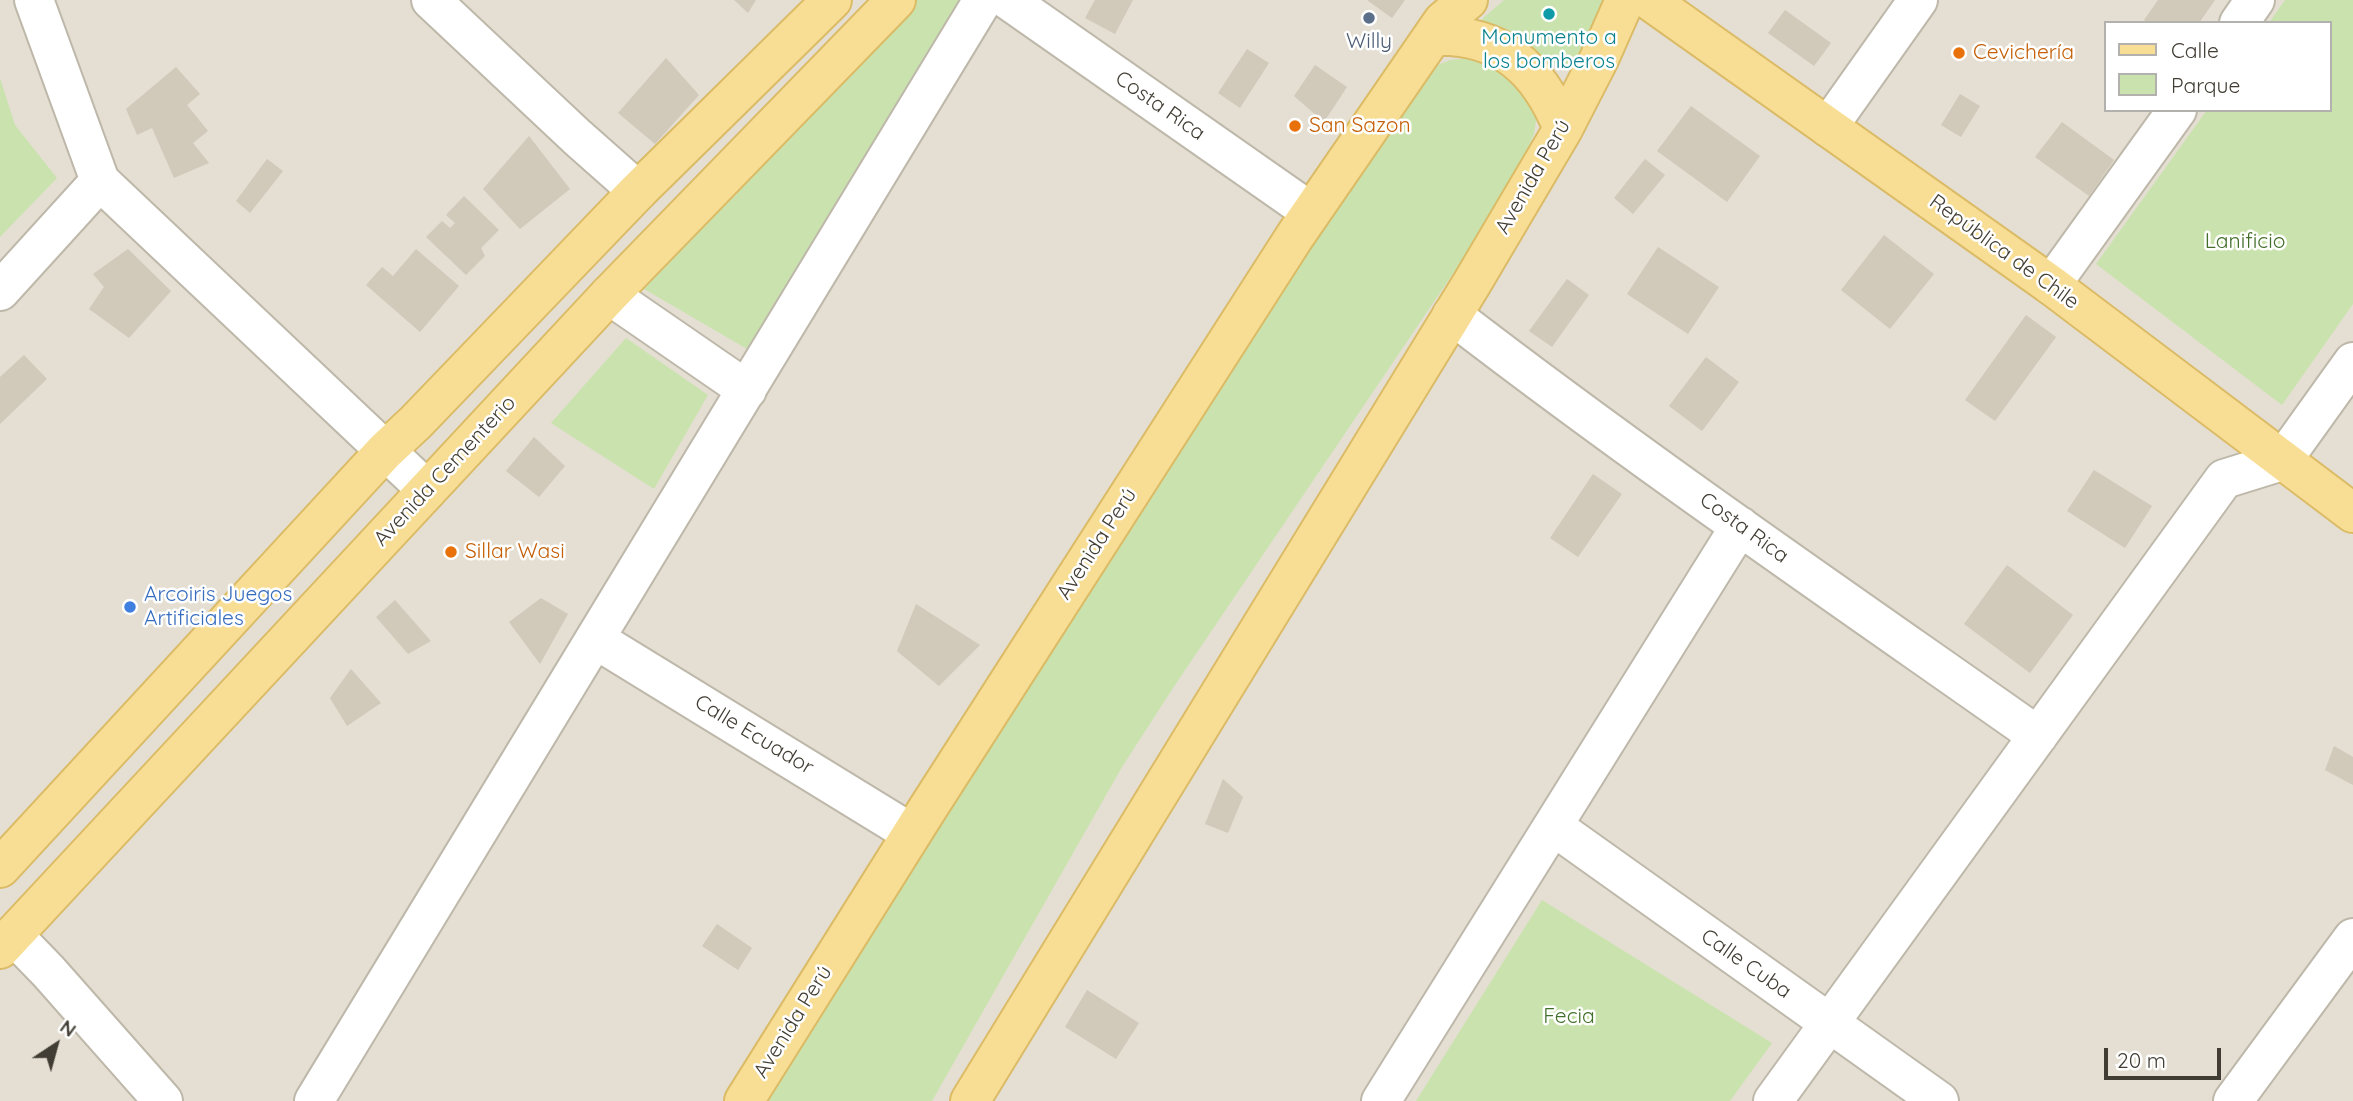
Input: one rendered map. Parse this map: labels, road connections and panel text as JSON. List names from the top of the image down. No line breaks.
{"streets":{"main road":["Avenida Perú","República de Chile","Avenida Cementerio"],"street":["Costa Rica","Calle Ecuador","Calle Cuba"]},"crossings":[["Costa Rica","Avenida Perú"],["Avenida Perú","Calle Ecuador"]],"parks":["Lanificio","Fecia"],"places":["Monumento a los bomberos","Willy","Cevichería","San Sazon","Sillar Wasi","Arcoiris Juegos Artificiales"],"legend":["Calle","Parque"],"scale_bar":"20 m","north":"top right"}
